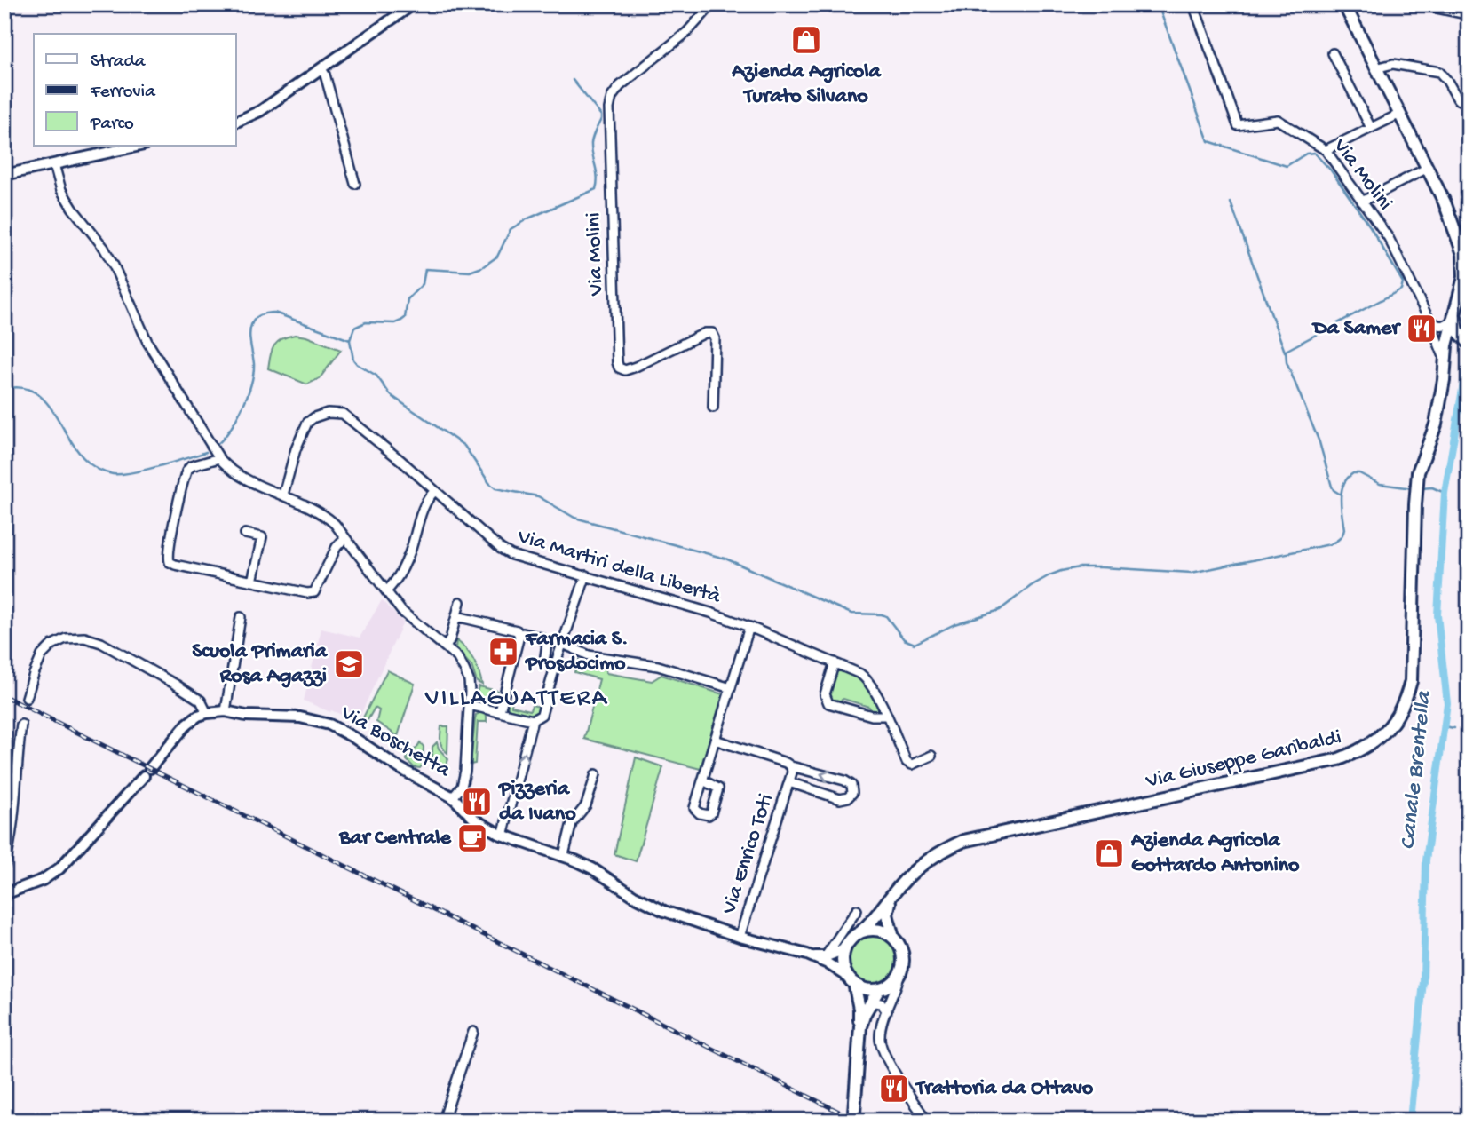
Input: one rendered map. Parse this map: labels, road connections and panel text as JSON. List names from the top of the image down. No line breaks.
{"streets":{"main road":["Via Giuseppe Garibaldi"],"street":["Via Molini","Via Martiri della Libertà","Via Boschetta","Via Enrico Toti"]},"crossings":[["Via Molini","Via Giuseppe Garibaldi"],["Via Boschetta","Via Enrico Toti"]],"districts":["VILLAGUATTERA"],"water":["Canale Brentella"],"places":{"shop":["Azienda Agricola Turato Silvano","Azienda Agricola Gottardo Antonino"],"restaurant":["Da Samer","Pizzeria da Ivano","Trattoria da Ottavo"],"pharmacy":["Farmacia S. Prosdocimo"],"school or university":["Scuola Primaria Rosa Agazzi"],"cafe":["Bar Centrale"]},"legend":["Strada","Ferrovia","Parco"]}
